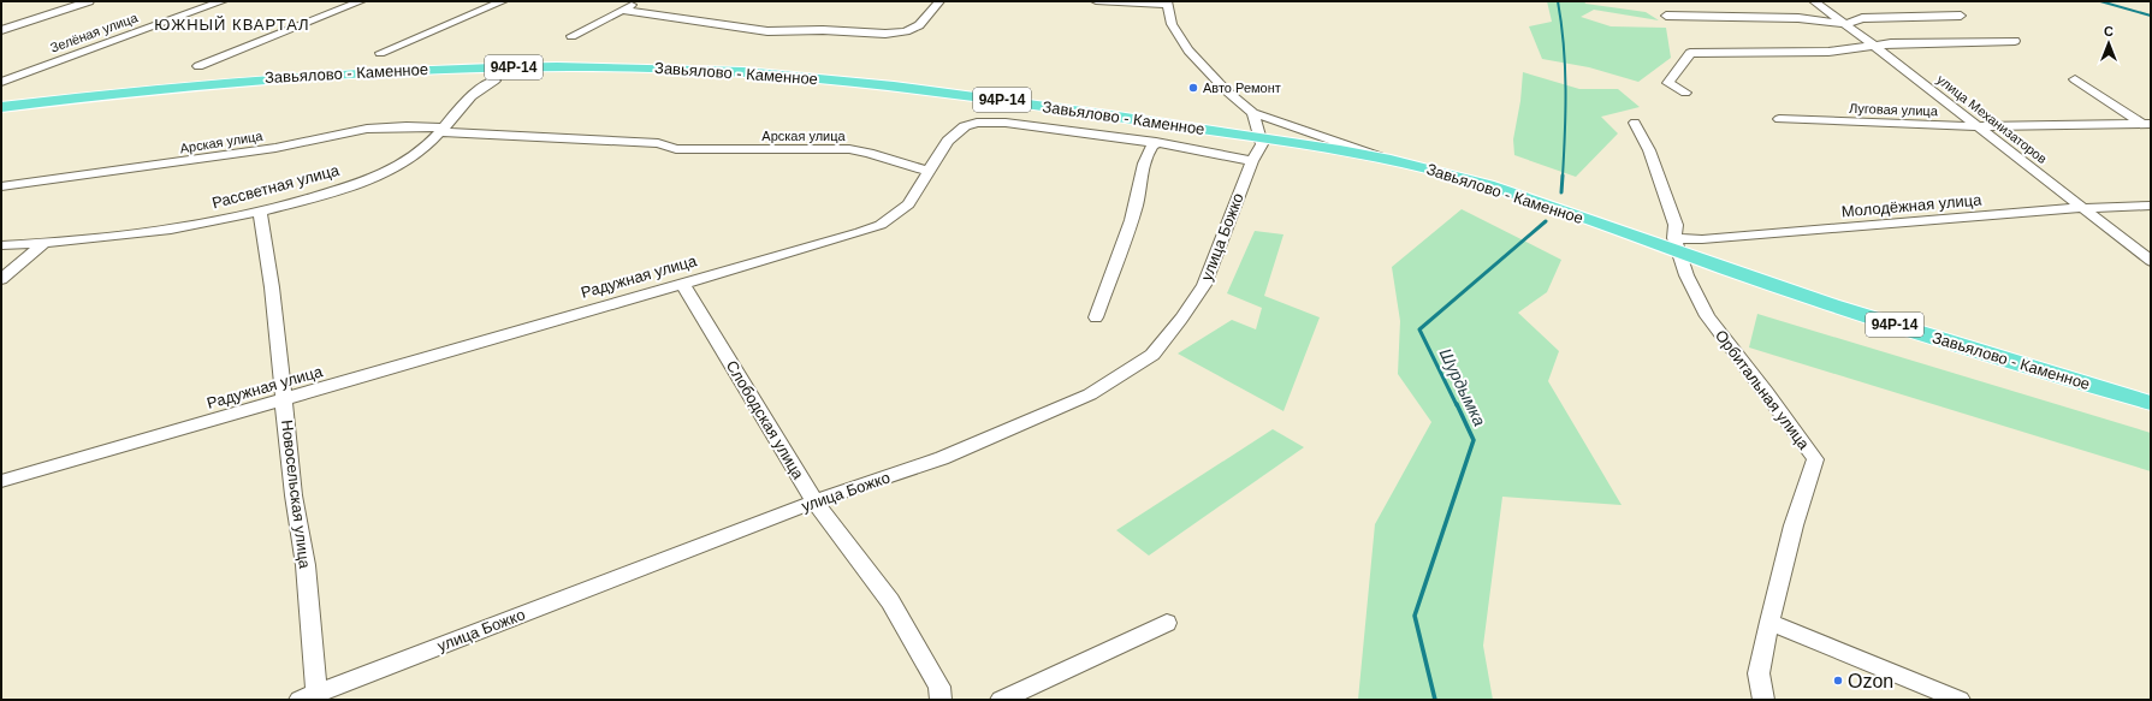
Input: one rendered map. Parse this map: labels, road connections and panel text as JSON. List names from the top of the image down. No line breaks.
{"streets":{"main road":["94Р-14","Завьялово - Каменное"],"street":["Зелёная улица","Луговая улица","улица Механизаторов","Арская улица","Рассветная улица","Молодёжная улица","улица Божко","Радужная улица","Орбитальная улица","Слободская улица","Новосельская улица"]},"crossings":[["Завьялово - Каменное","Молодёжная улица"],["Завьялово - Каменное","улица Божко"],["Завьялово - Каменное","Орбитальная улица"],["Луговая улица","улица Механизаторов"],["улица Механизаторов","Молодёжная улица"],["Арская улица","Рассветная улица"],["Арская улица","Радужная улица"],["Рассветная улица","Новосельская улица"],["Молодёжная улица","Орбитальная улица"],["улица Божко","Радужная улица"],["улица Божко","Слободская улица"],["улица Божко","Новосельская улица"],["Радужная улица","Слободская улица"],["Радужная улица","Новосельская улица"]],"districts":["ЮЖНЫЙ КВАРТАЛ"],"water":["Шурдымка"],"places":["Авто Ремонт","Ozon"],"north":"top"}
